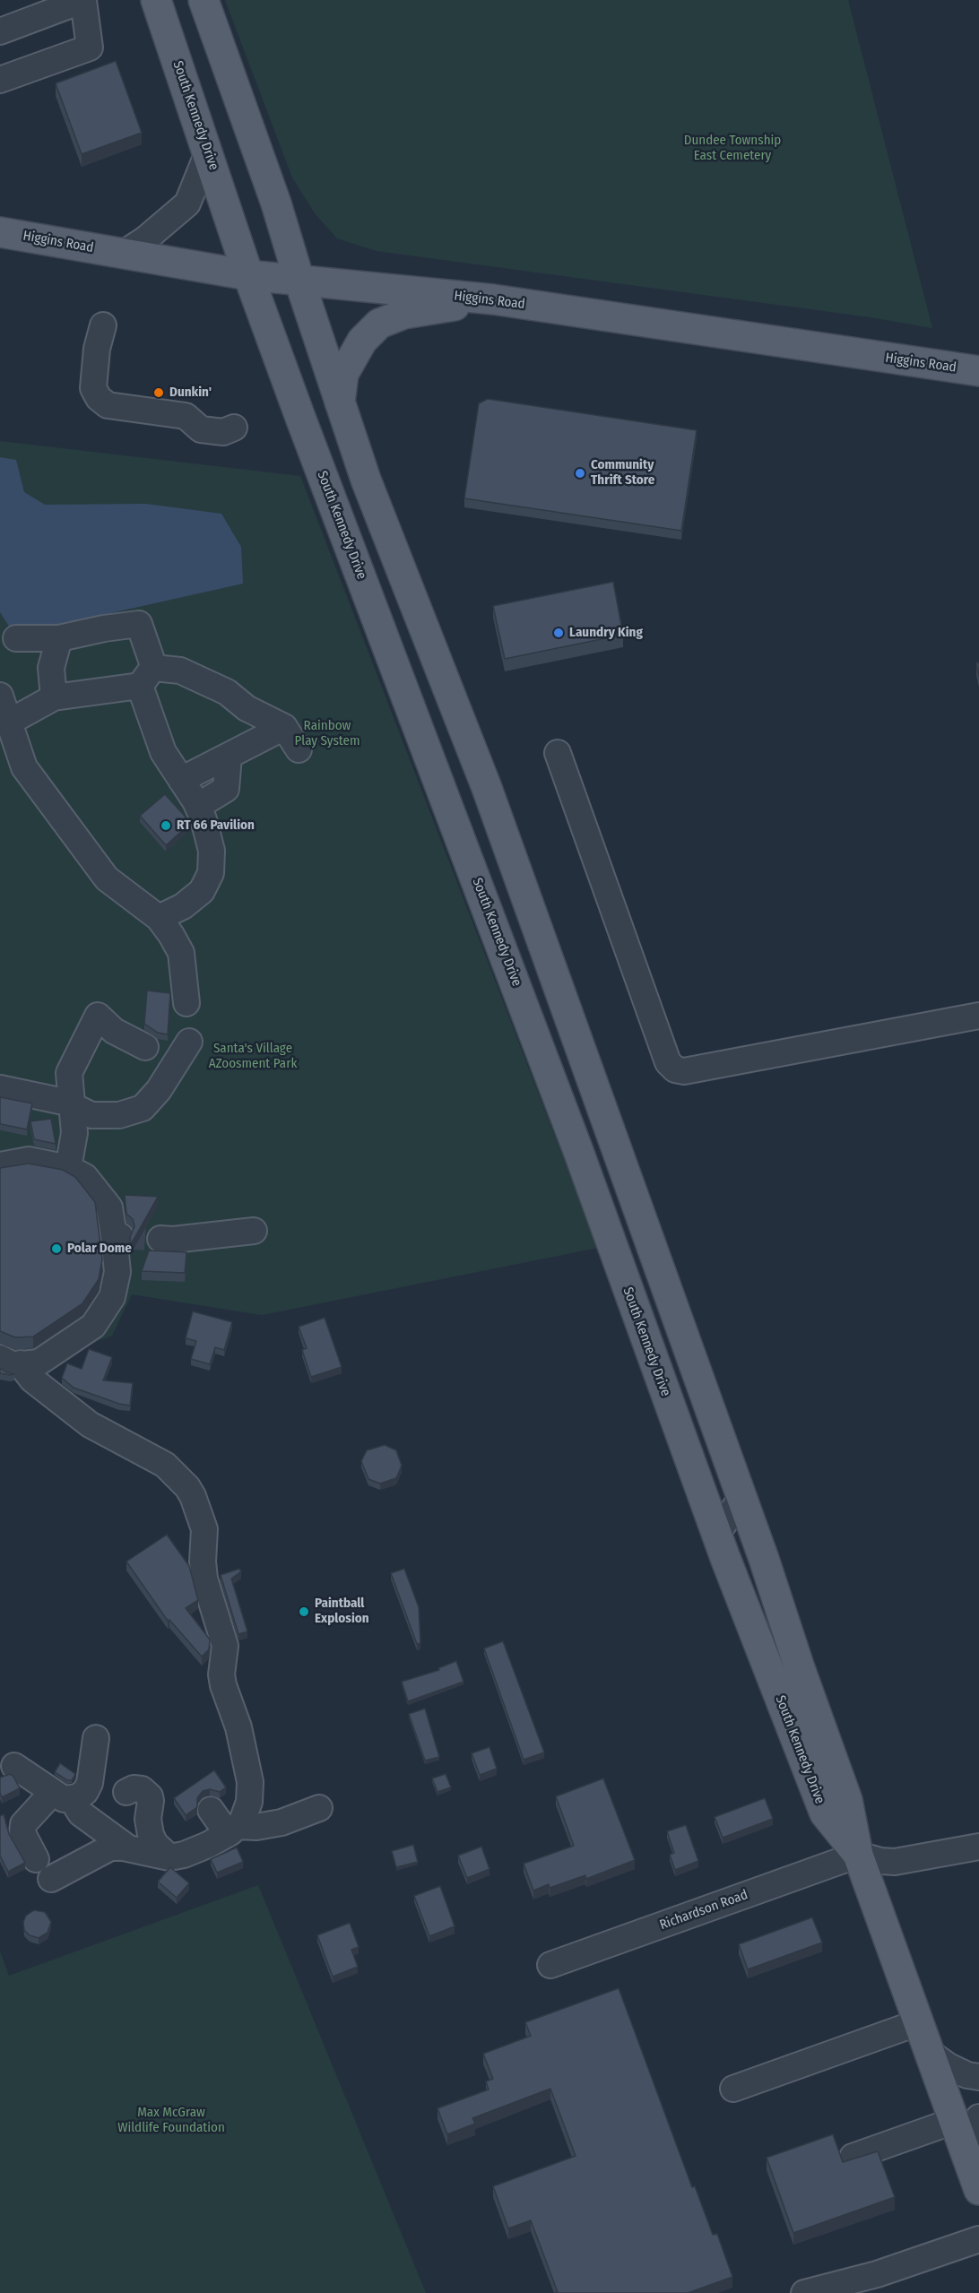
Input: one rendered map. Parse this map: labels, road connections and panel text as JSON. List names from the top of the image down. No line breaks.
{"streets":{"main road":["South Kennedy Drive","Higgins Road"],"street":["Richardson Road"]},"crossings":[["South Kennedy Drive","Higgins Road"],["South Kennedy Drive","Richardson Road"]],"parks":["Dundee Township East Cemetery","Rainbow Play System","Santa's Village AZoosment Park","Max McGraw Wildlife Foundation"],"places":["Dunkin'","Community Thrift Store","Laundry King","RT 66 Pavilion","Polar Dome","Paintball Explosion"]}
